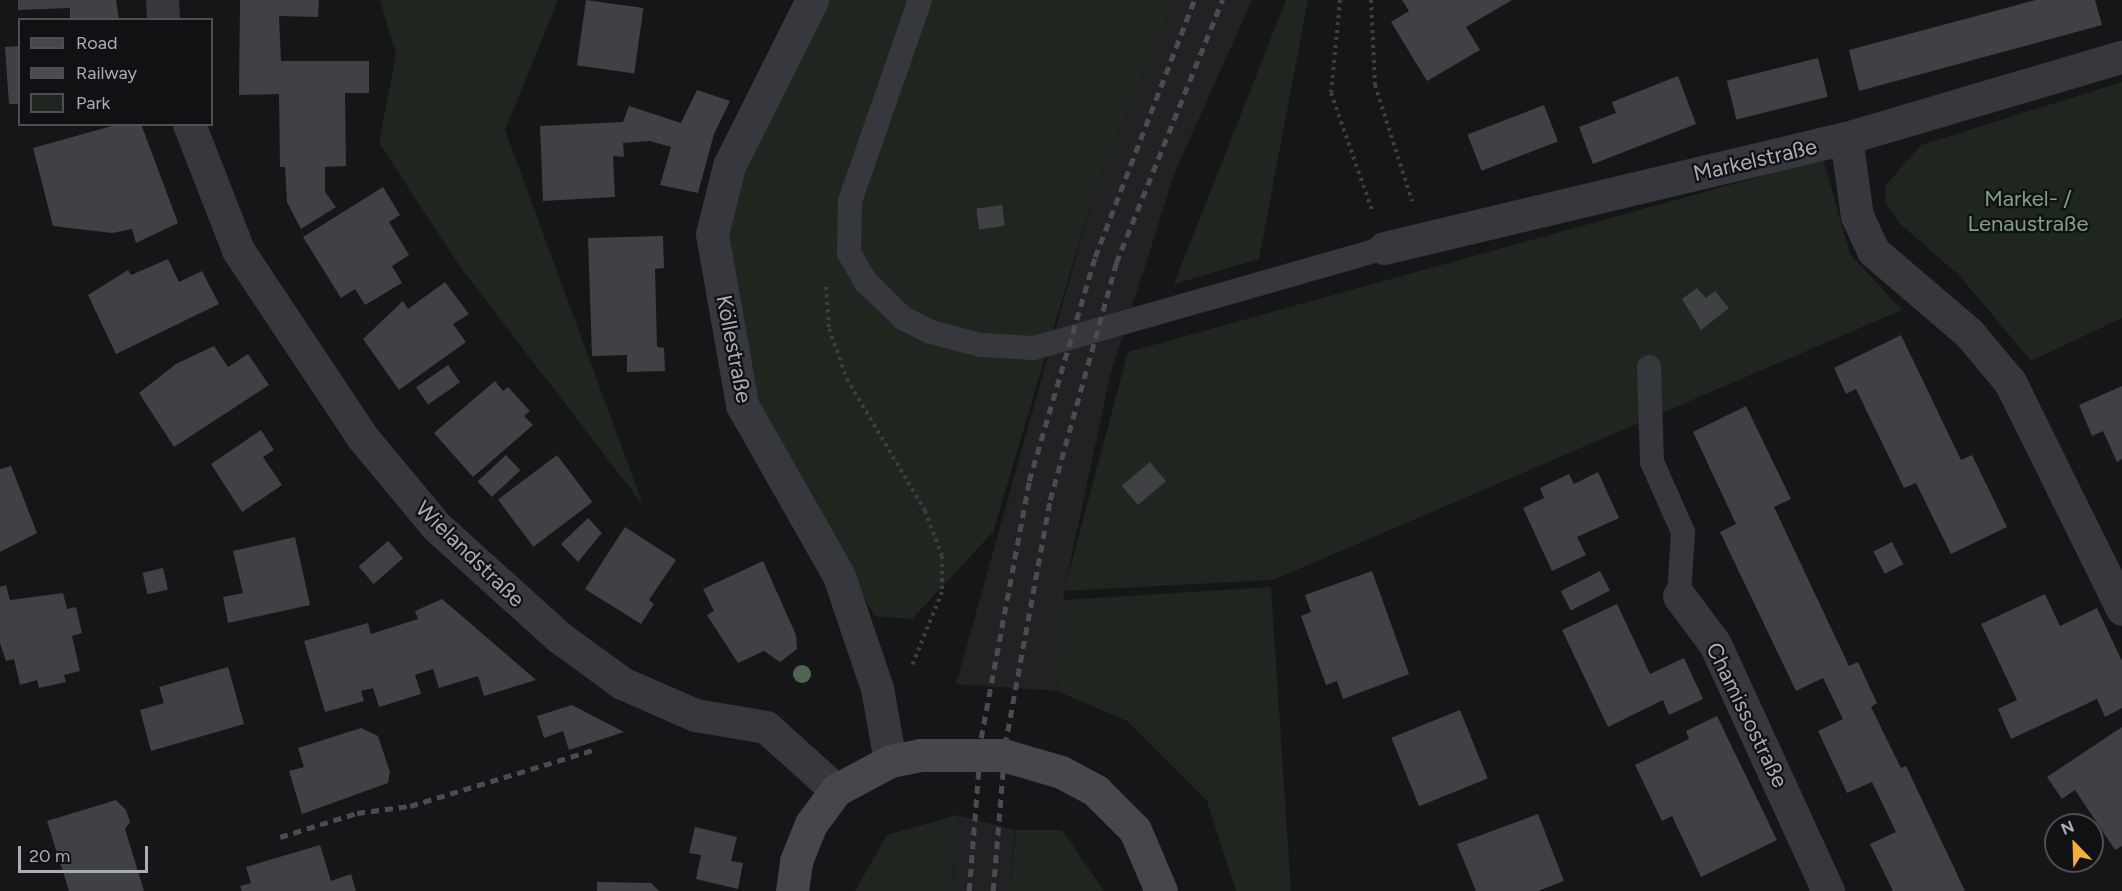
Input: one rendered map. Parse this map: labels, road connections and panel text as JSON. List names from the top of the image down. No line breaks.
{"streets":{"street":["Markelstraße","Köllestraße","Wielandstraße","Chamissostraße"]},"parks":["Markel- / Lenaustraße"],"legend":["Road","Railway","Park"],"scale_bar":"20 m","north":"top left"}
